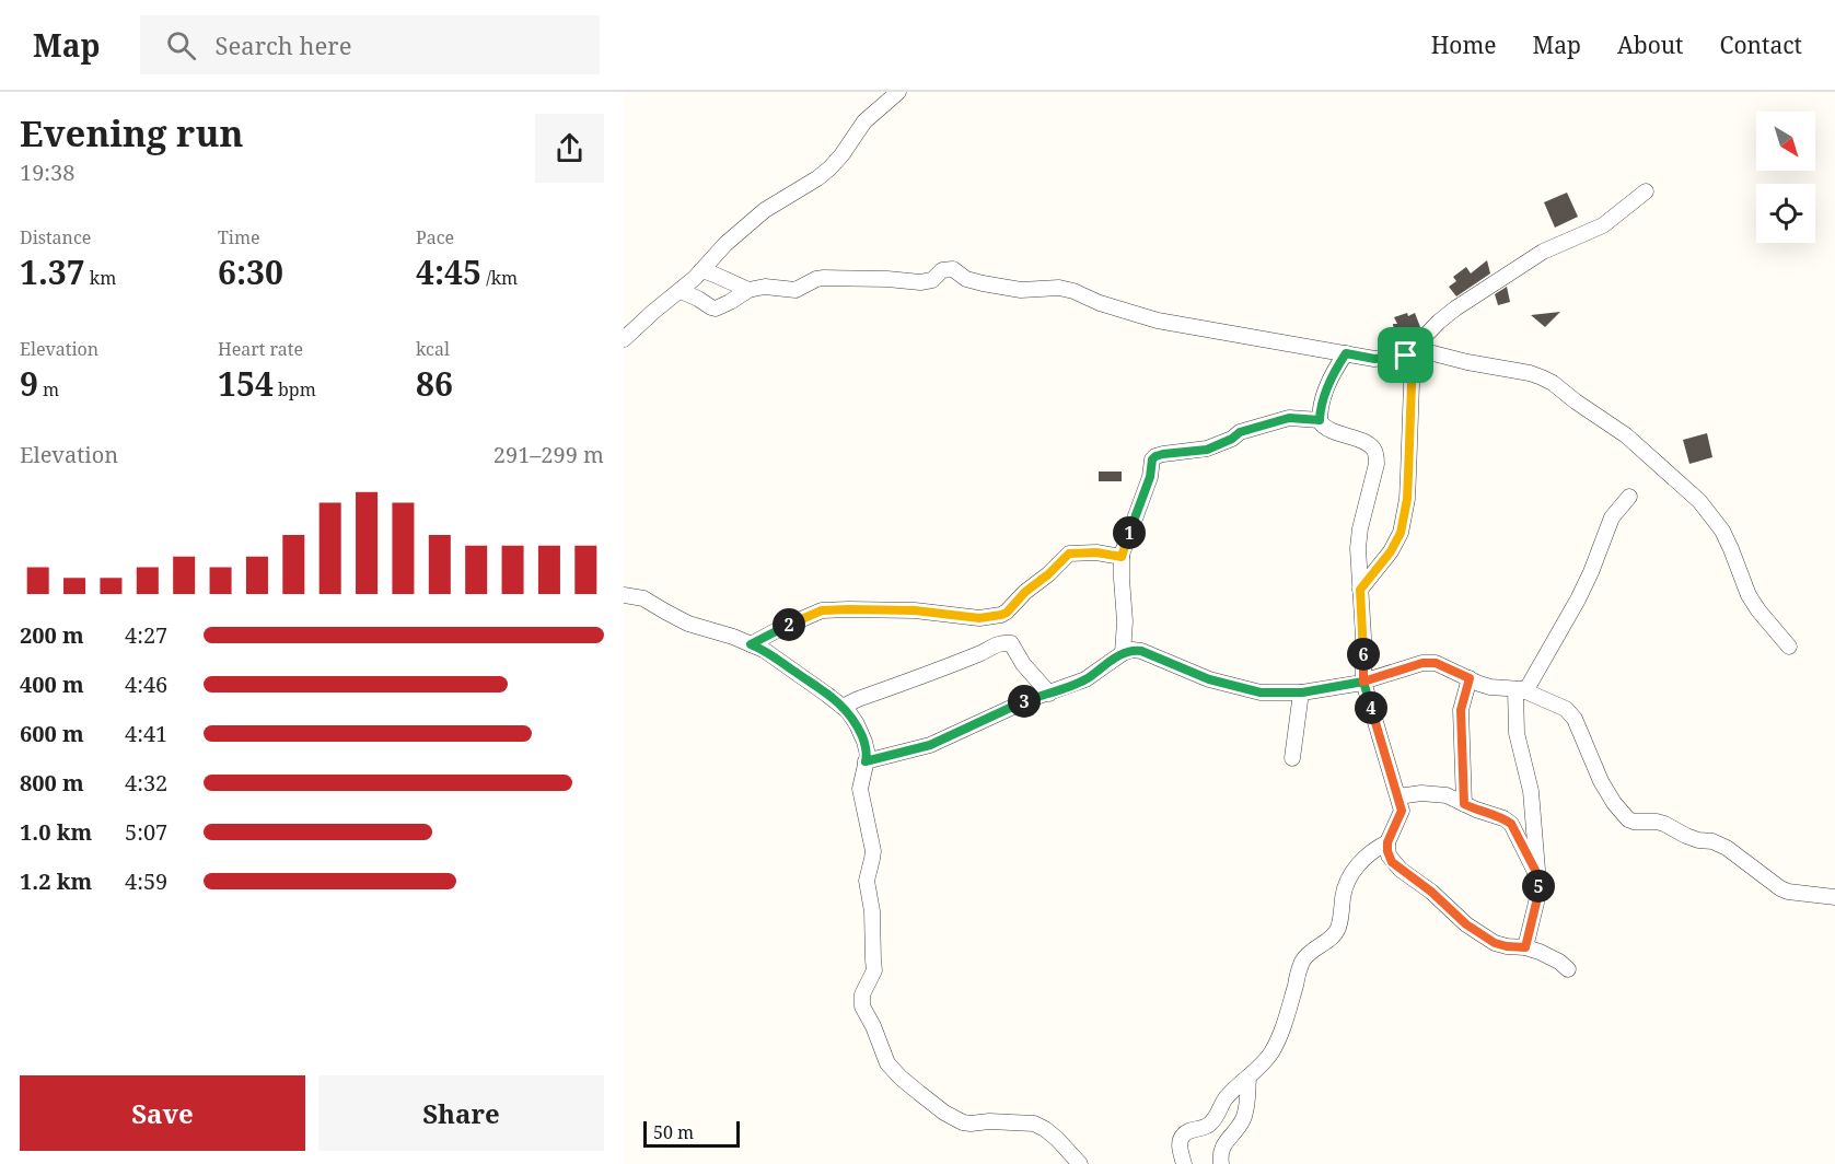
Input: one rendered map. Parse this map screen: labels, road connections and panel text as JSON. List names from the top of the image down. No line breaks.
{"scale_bar":"50 m","north":"bottom right","page":{"header":"Map","search":"Search here","nav":["Home","Map","About","Contact"],"heading":["Evening run","19:38"],"stats":[["Distance","1.37 km"],["Time","6:30"],["Pace","4:45 /km"],["Elevation","9 m"],["Heart rate","154 bpm"],["kcal","86"]],"chart":["Elevation","291–299 m"],"pins":["1","2","6","3","4","5"],"list":[{"name":"200 m","note":"4:27"},{"name":"400 m","note":"4:46"},{"name":"600 m","note":"4:41"},{"name":"800 m","note":"4:32"},{"name":"1.0 km","note":"5:07"},{"name":"1.2 km","note":"4:59"}],"buttons":["Save","Share"],"scale":"50 m"}}
